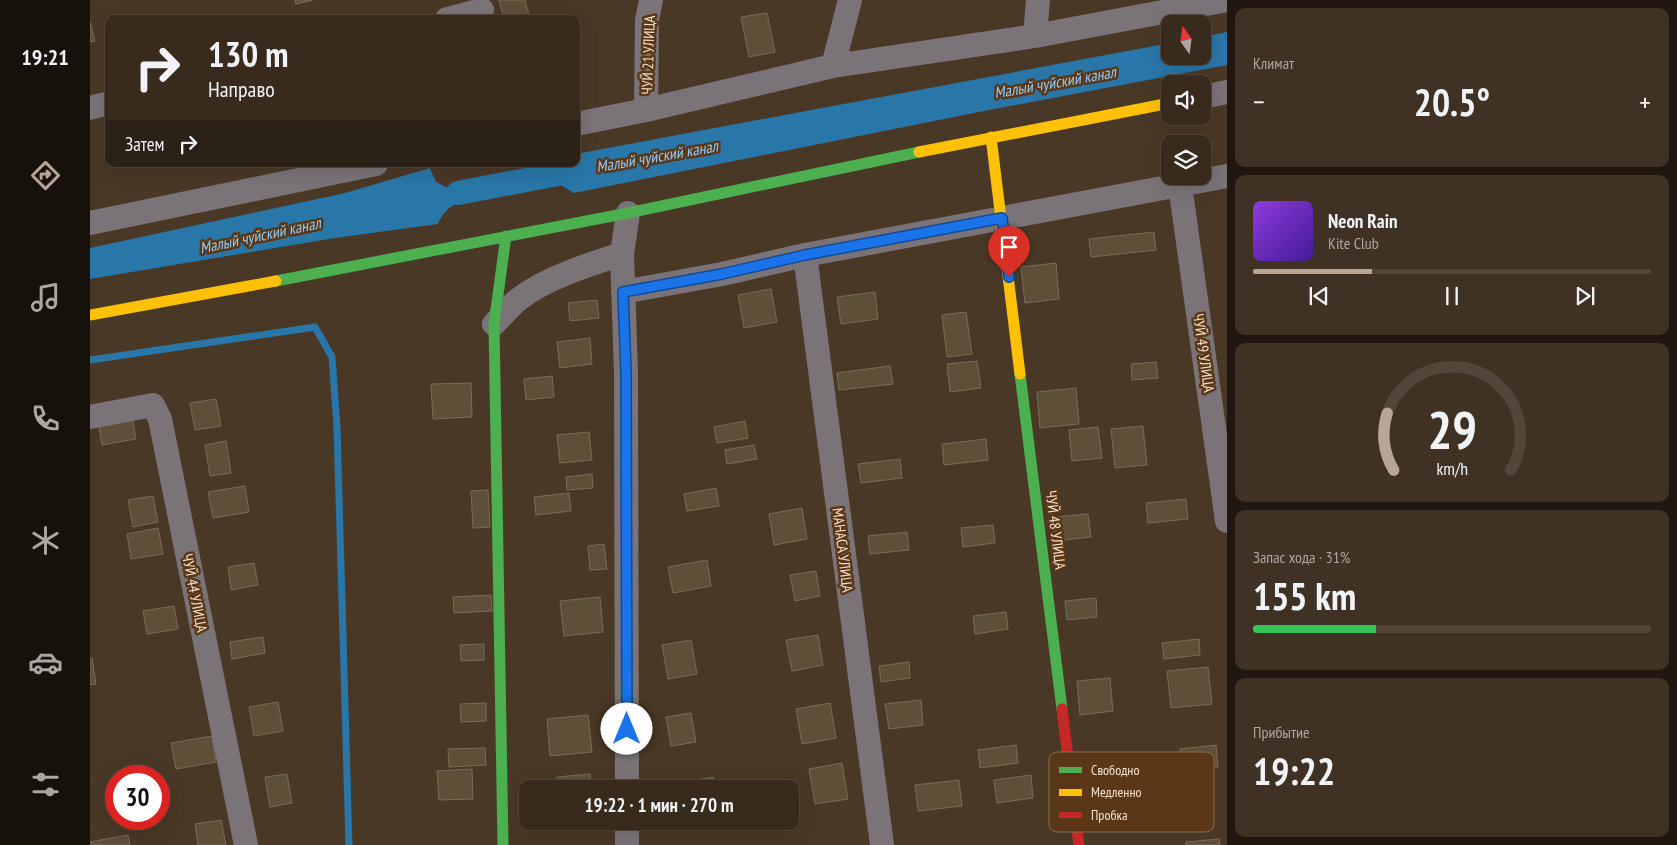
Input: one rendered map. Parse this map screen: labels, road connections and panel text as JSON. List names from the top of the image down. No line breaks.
{"streets":{"street":["ЧУЙ 21 УЛИЦА","ЧУЙ 49 УЛИЦА","ЧУЙ 48 УЛИЦА","МАНАСА УЛИЦА","ЧУЙ 44 УЛИЦА"]},"water":["Малый чуйский канал"],"legend":["Свободно","Медленно","Пробка"],"north":"top","page":{"tabs":"19:21","tile":["Климат",["Запас хода · 31%","155 km"],["Прибытие","19:22"]],"turn":["130 m","Направо"],"heat":["−","20.5°","+"],"then":"Затем","song":["Neon Rain","Kite Club"],"limit":"30","trip":"19:22 · 1 мин · 270 m","gauge":["29","km/h"]}}
